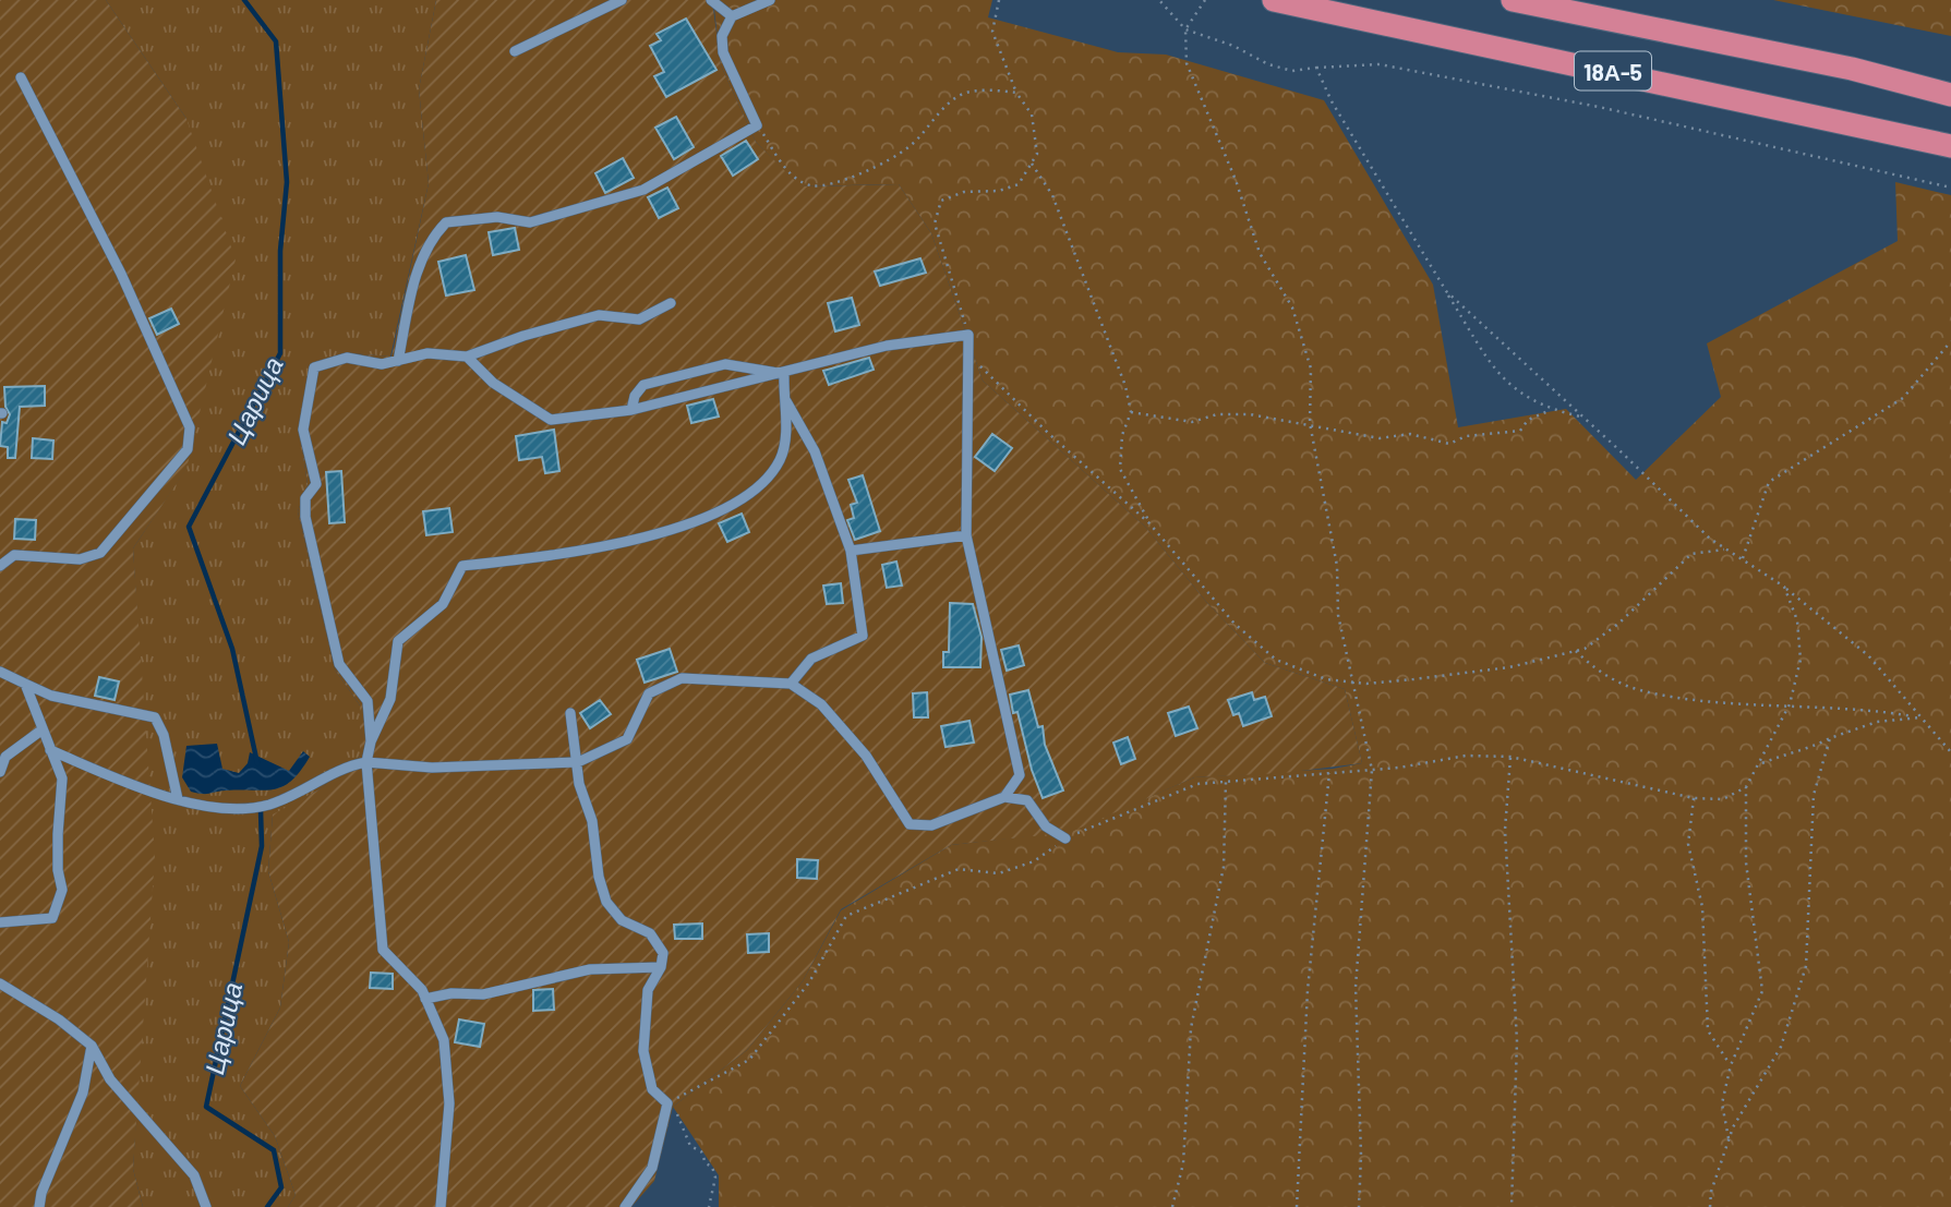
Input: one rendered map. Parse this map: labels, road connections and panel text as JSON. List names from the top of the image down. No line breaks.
{"streets":{"highway":["18А-5"]},"water":["Царица"]}
